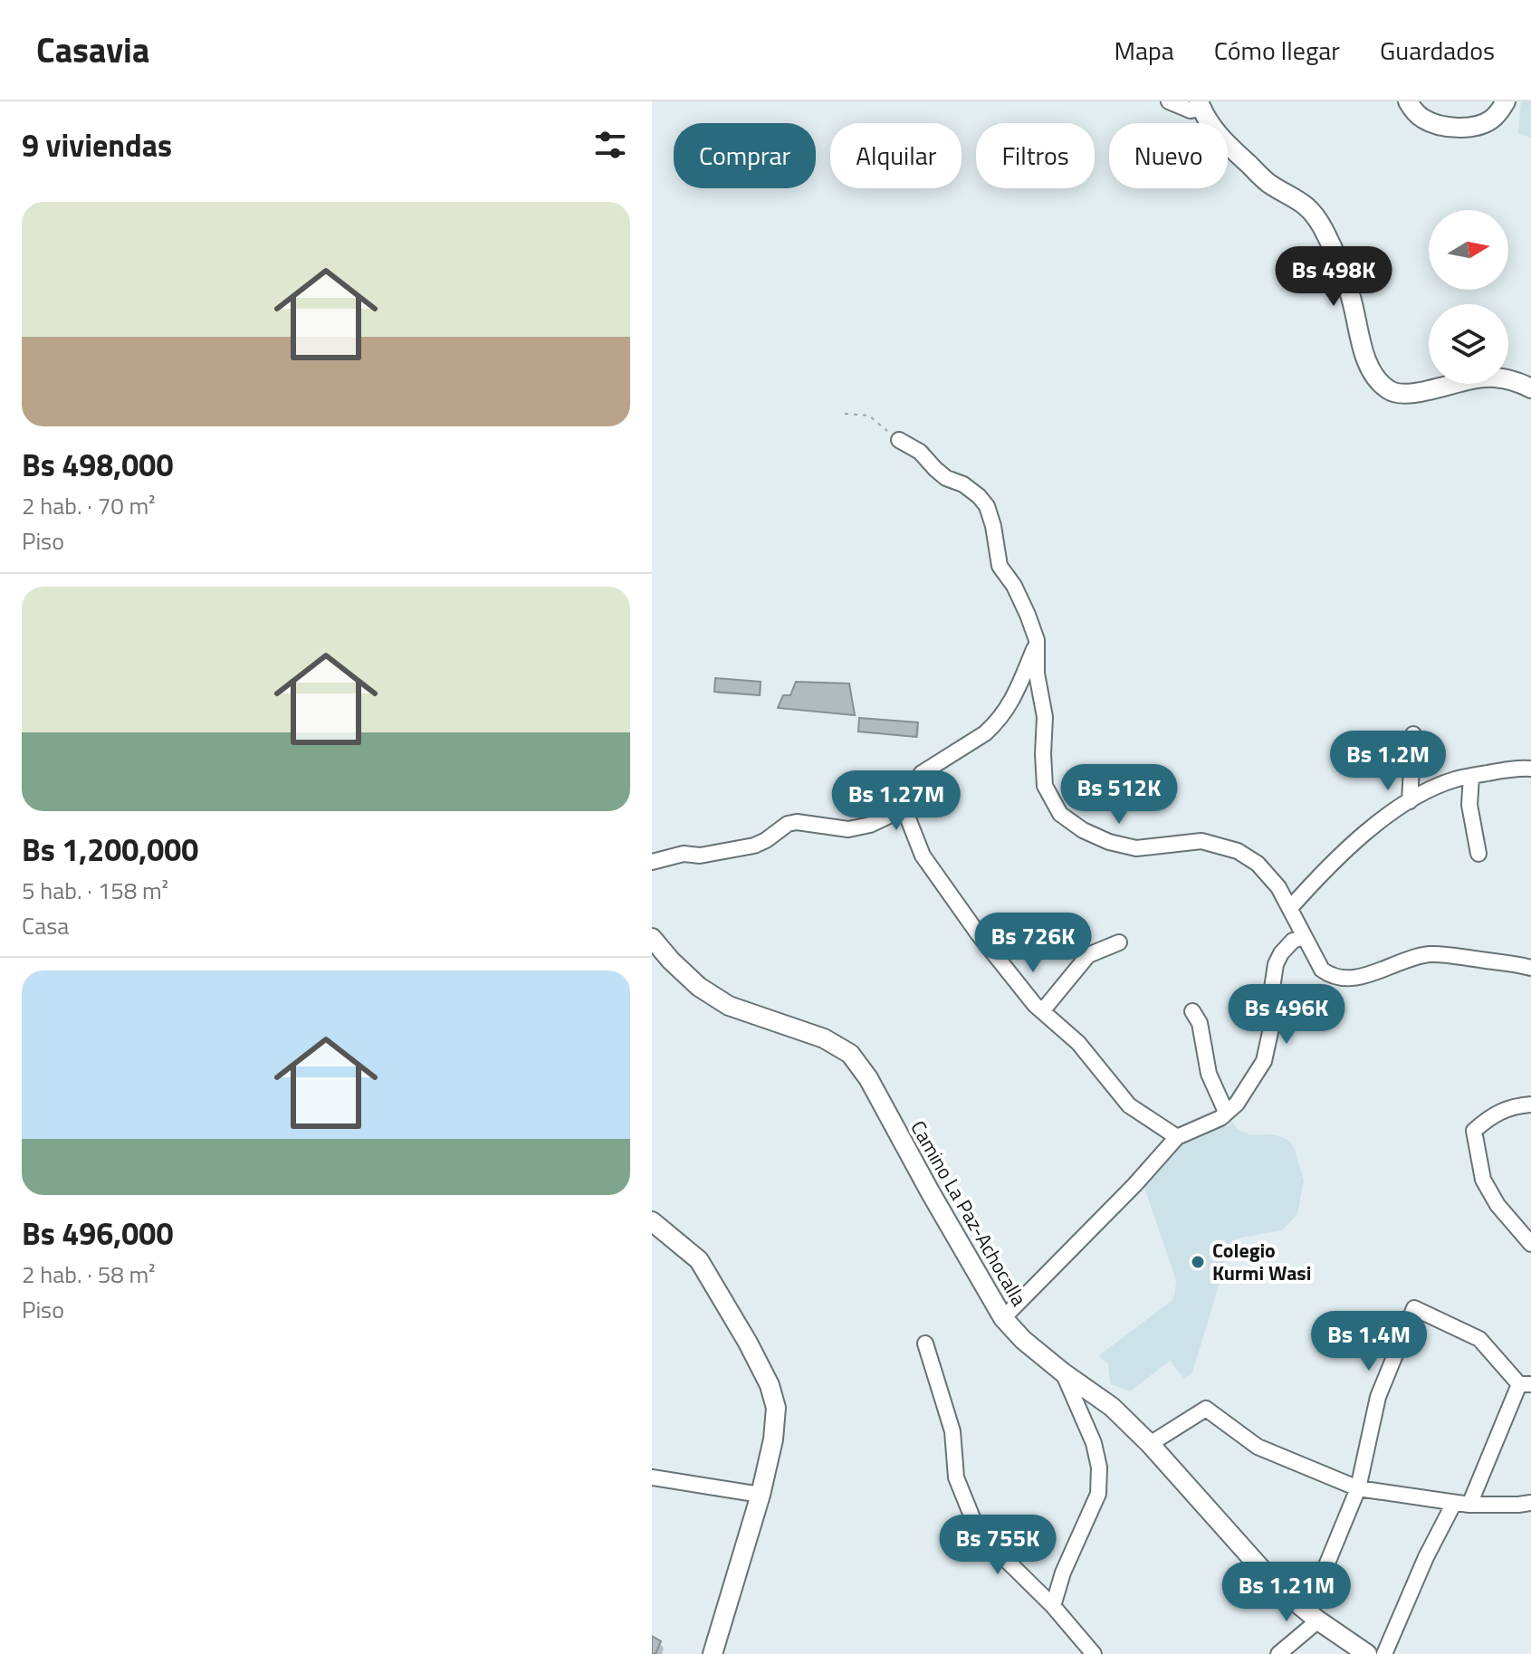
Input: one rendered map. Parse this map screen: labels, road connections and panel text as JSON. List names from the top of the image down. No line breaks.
{"streets":{"main road":["Camino La Paz-Achocalla"]},"places":["Colegio Kurmi Wasi"],"north":"right","page":{"header":"Casavia","nav":["Mapa","Cómo llegar","Guardados"],"heading":"9 viviendas","chip":["Comprar","Alquilar","Filtros","Nuevo"],"list":[{"name":"Bs 498,000","note":"2 hab. · 70 m² · Piso"},{"name":"Bs 1,200,000","note":"5 hab. · 158 m² · Casa"},{"name":"Bs 496,000","note":"2 hab. · 58 m² · Piso"}],"price":["Bs 498K","Bs 1.2M","Bs 512K","Bs 1.27M","Bs 726K","Bs 496K","Bs 1.4M","Bs 755K","Bs 1.21M"]}}
